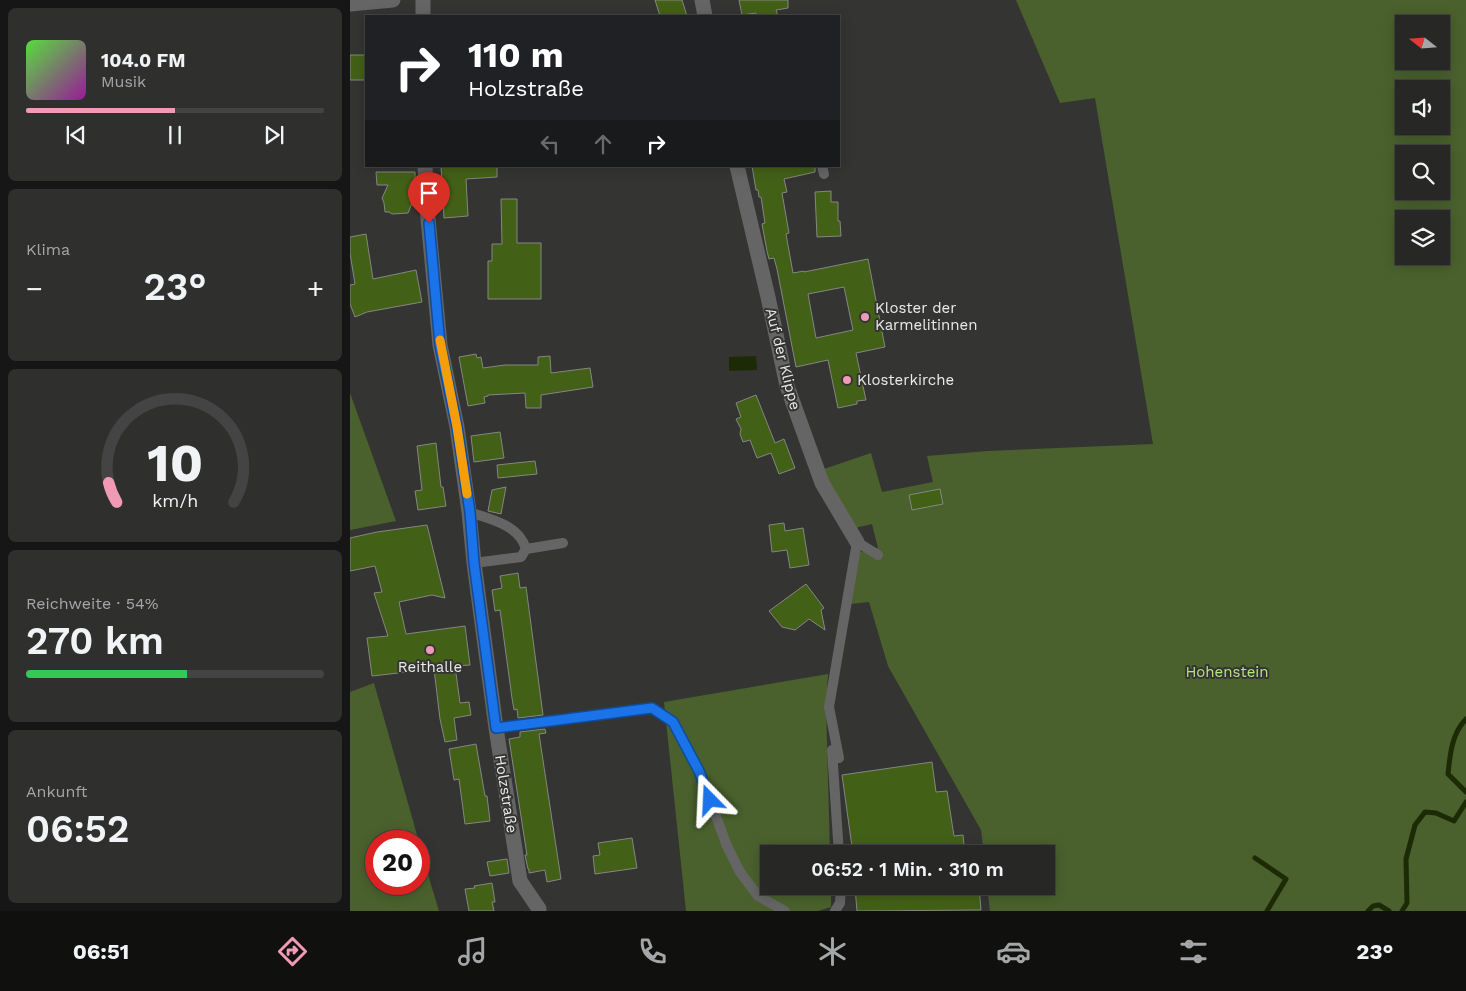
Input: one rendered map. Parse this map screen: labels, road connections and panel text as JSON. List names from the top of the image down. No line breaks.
{"streets":{"street":["Auf der Klippe","Holzstraße"]},"parks":["Hohenstein"],"places":["Kloster der Karmelitinnen","Klosterkirche","Reithalle"],"north":"left","page":{"turn":["110 m","Holzstraße"],"song":["104.0 FM","Musik"],"tile":["Klima",["Reichweite · 54%","270 km"],["Ankunft","06:52"]],"heat":["−","23°","+"],"limit":"20","trip":"06:52 · 1 Min. · 310 m","tabs":["06:51","23°"],"gauge":["10","km/h"]}}
